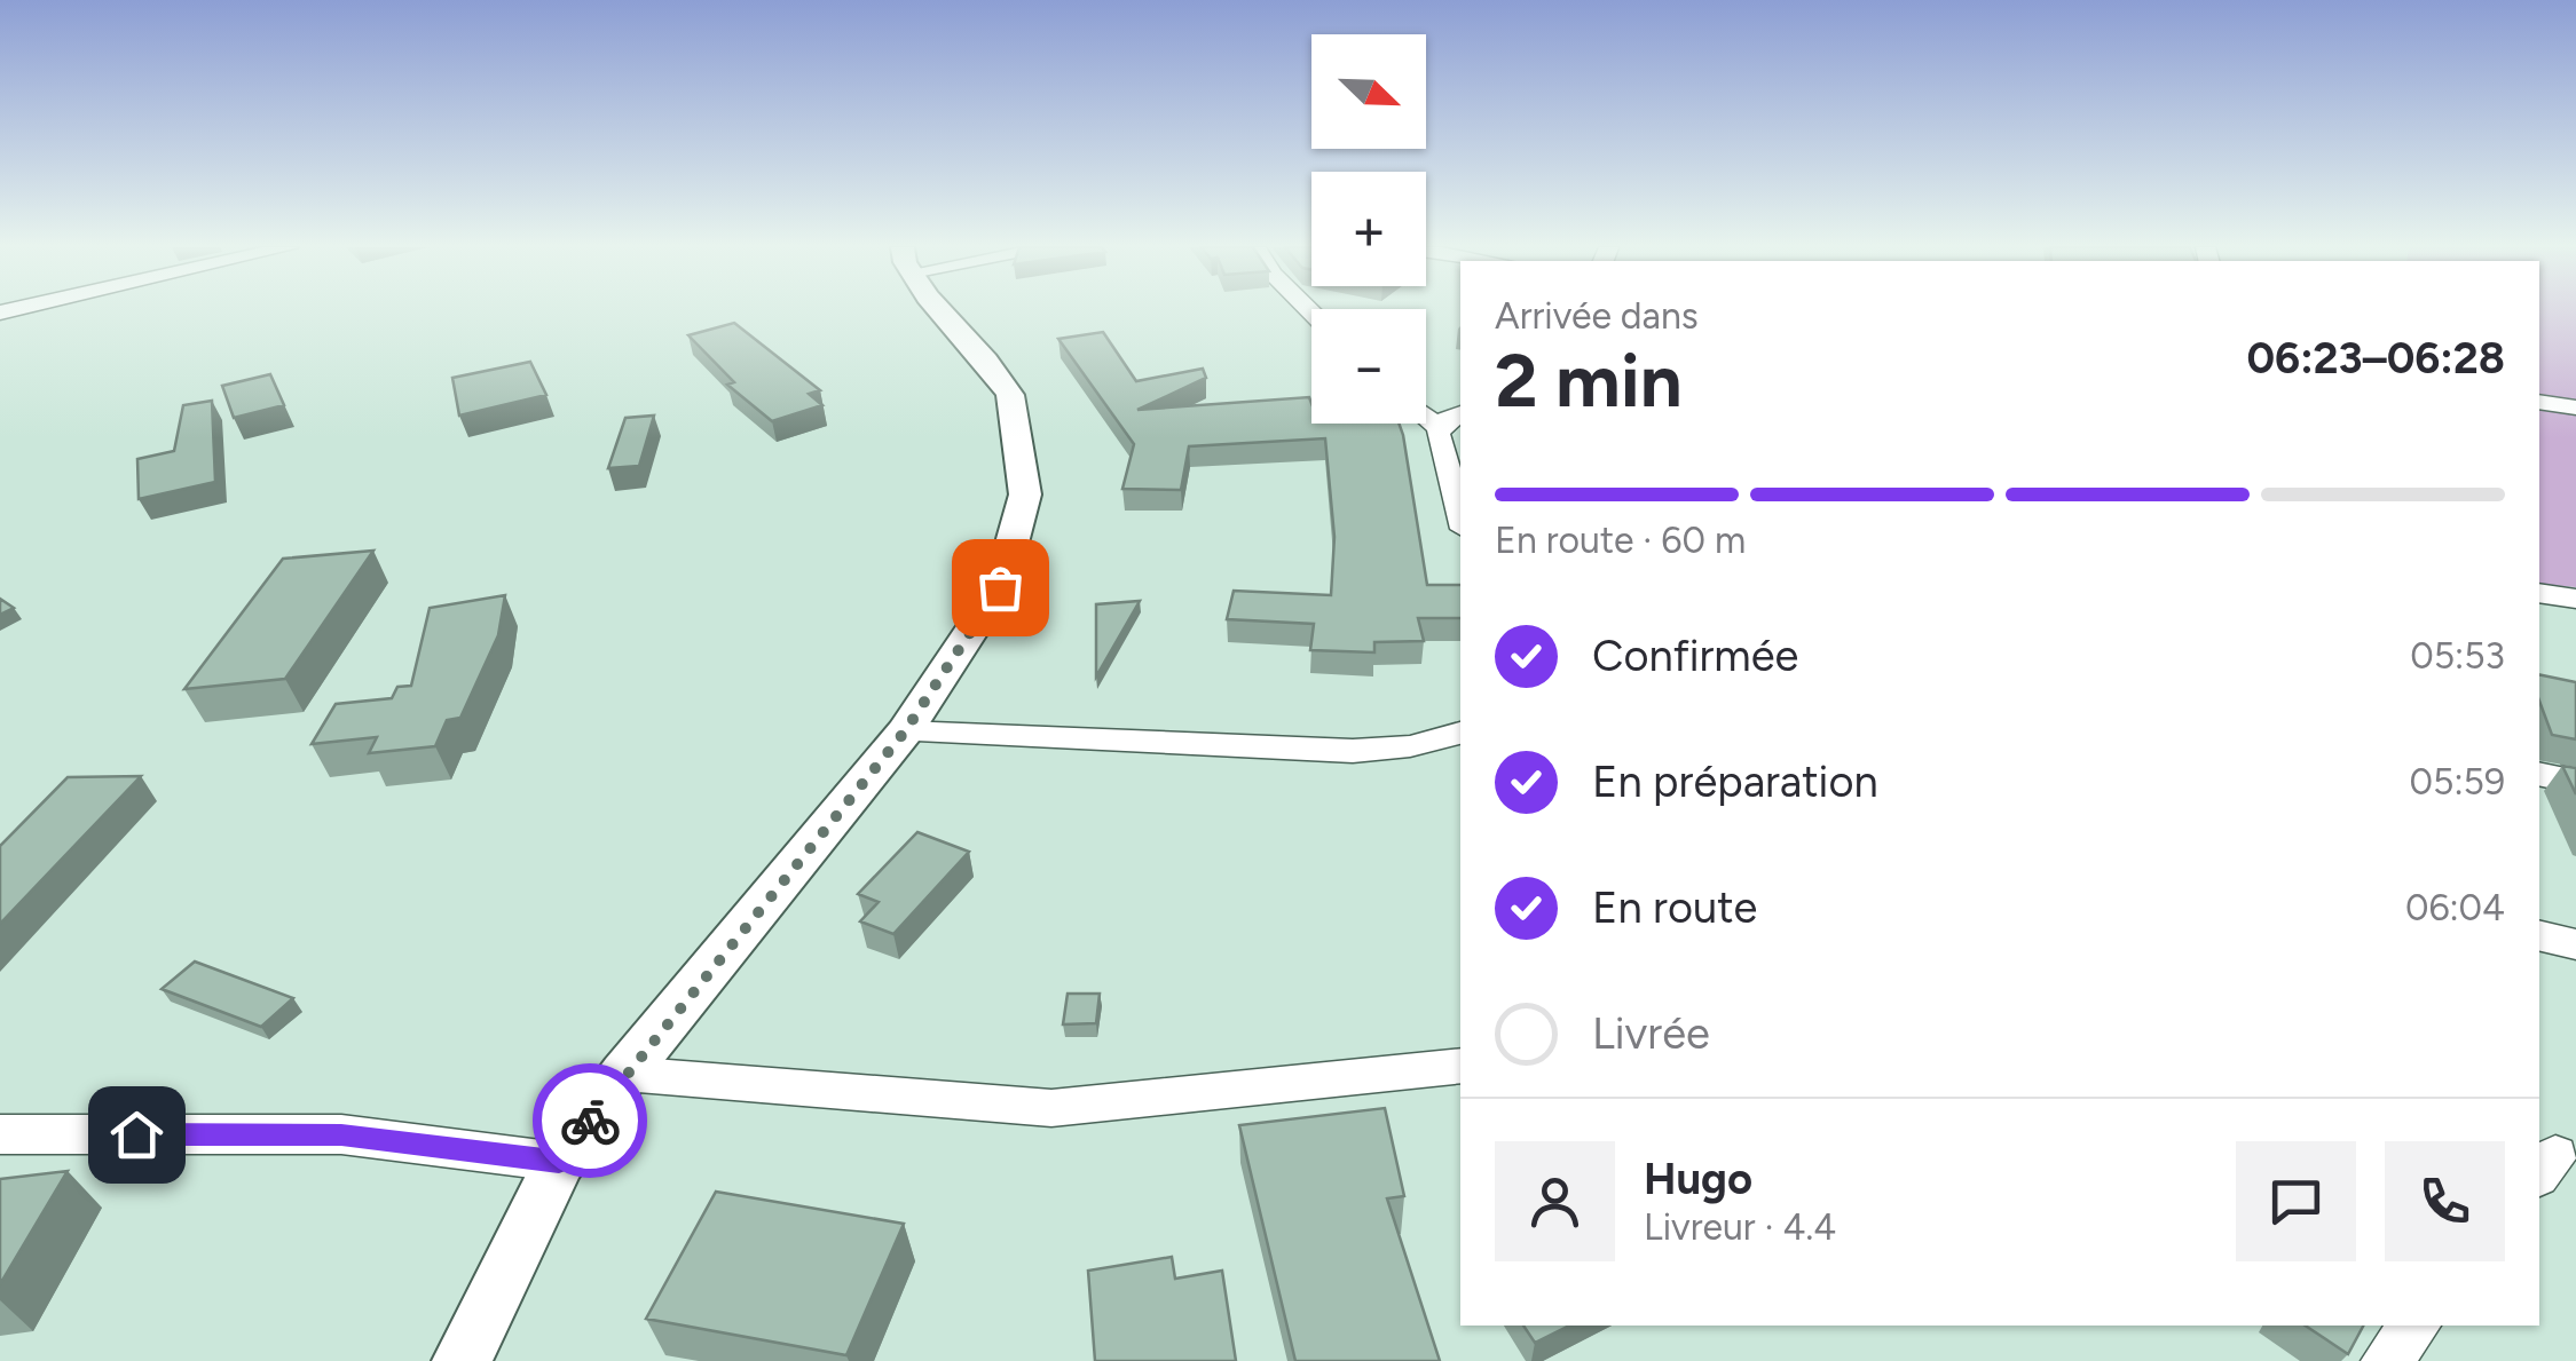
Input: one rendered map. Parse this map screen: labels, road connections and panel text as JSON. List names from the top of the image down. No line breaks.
{"north":"bottom right","page":{"map_buttons":["+","−"],"heading":["2 min","Arrivée dans","06:23–06:28"],"panel":["Hugo","Livreur · 4.4"],"bar":"En route · 60 m","list":[["Confirmée","05:53"],["En préparation","05:59"],["En route","06:04"],"Livrée"]}}
